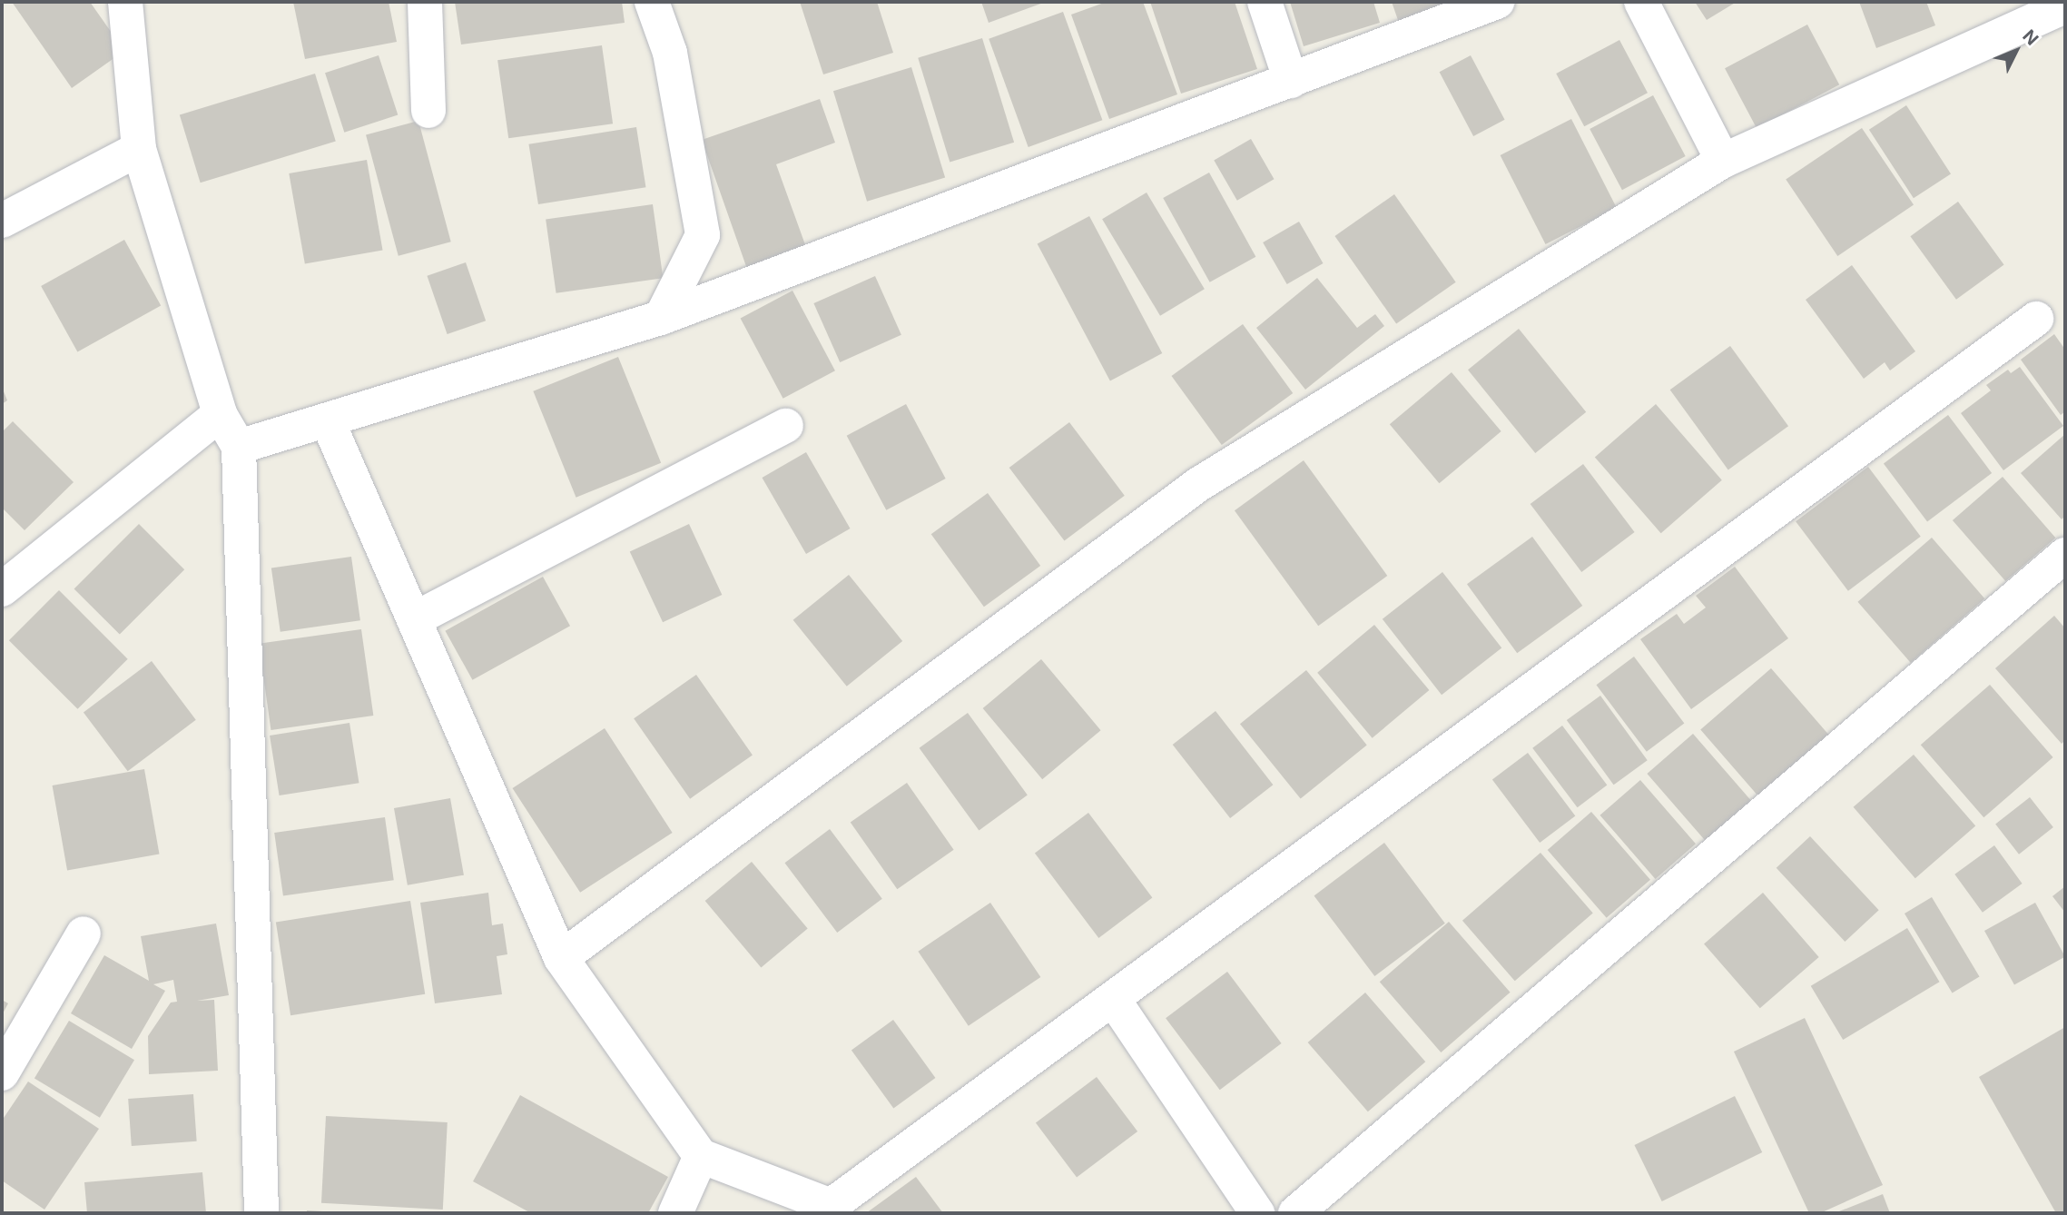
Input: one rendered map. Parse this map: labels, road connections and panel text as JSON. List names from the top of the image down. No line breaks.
{"north":"top right"}
